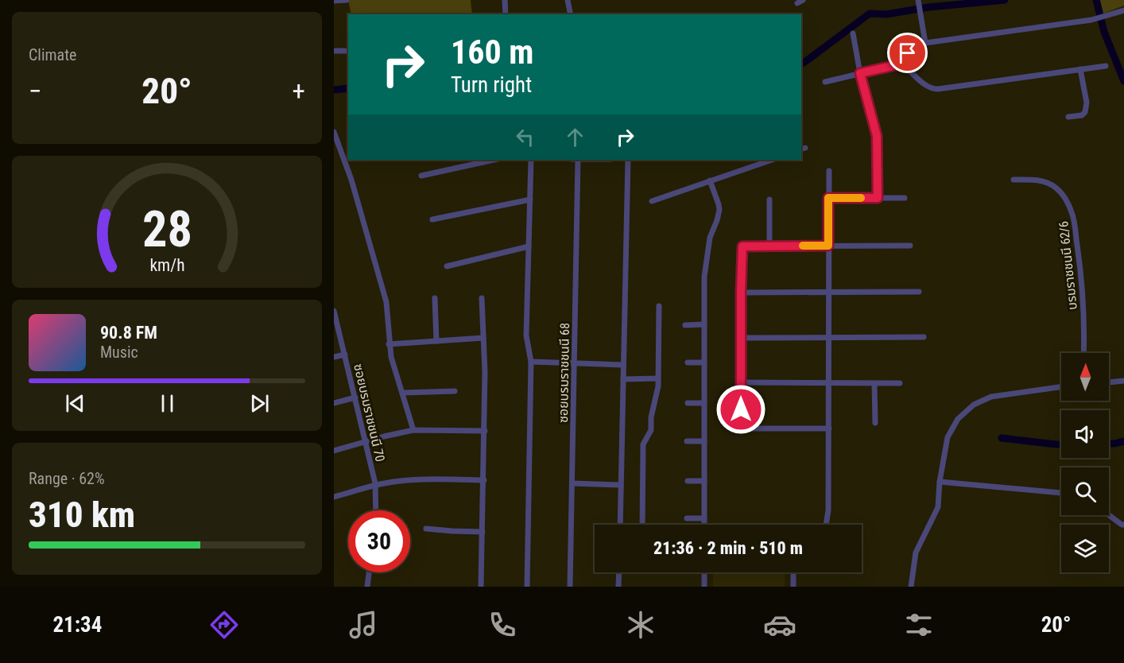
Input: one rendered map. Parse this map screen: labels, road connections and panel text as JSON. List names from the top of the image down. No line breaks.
{"streets":{"street":["บรมราชชนนี 62/6","ซอยบรมราชชนนี 68","ซอยบรมราชชนนี 70"]},"north":"top","page":{"tile":["Climate",["Range · 62%","310 km"]],"turn":["160 m","Turn right"],"heat":["−","20°","+"],"song":["90.8 FM","Music"],"limit":"30","trip":"21:36 · 2 min · 510 m","tabs":["21:34","20°"],"gauge":["28","km/h"]}}
